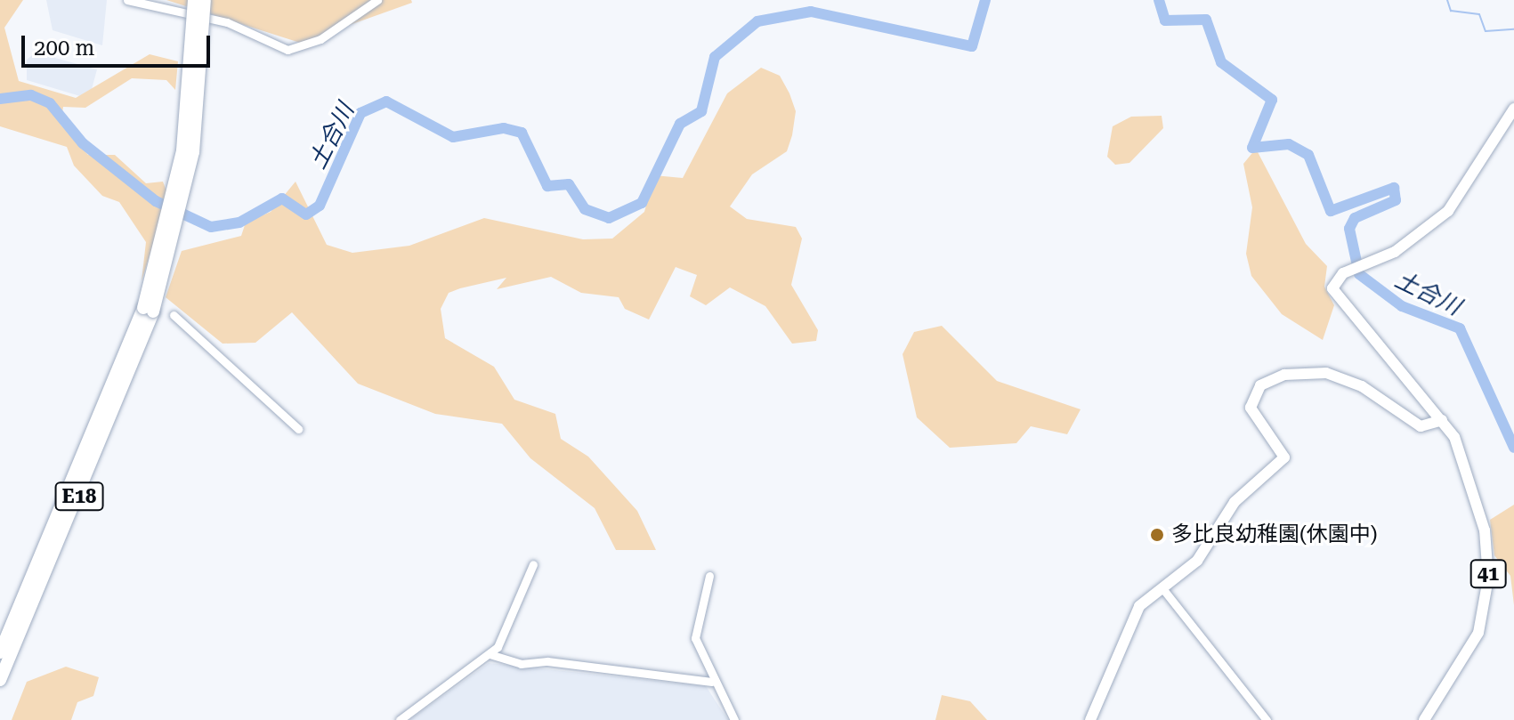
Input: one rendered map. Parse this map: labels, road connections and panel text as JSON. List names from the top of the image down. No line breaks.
{"streets":{"highway":["E18"],"main road":["41"]},"water":["土合川"],"places":["多比良幼稚園(休園中)"],"scale_bar":"200 m"}
